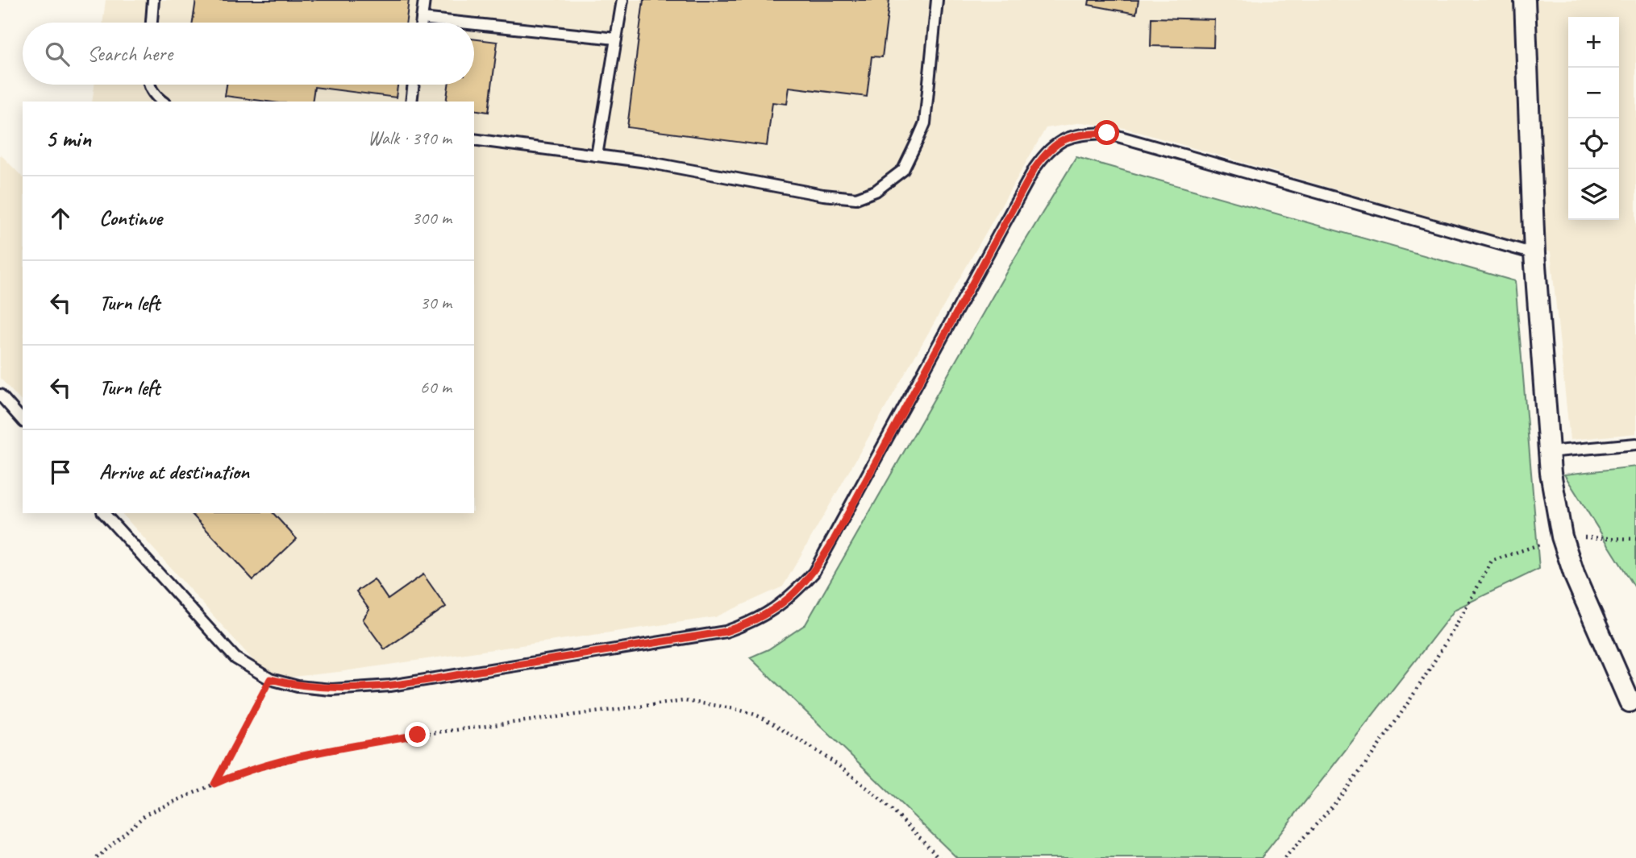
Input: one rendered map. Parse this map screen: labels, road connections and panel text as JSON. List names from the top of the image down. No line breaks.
{"page":{"map_buttons":["+","−"],"search":"Search here","heading":["5 min","Walk · 390 m"],"list":[["Continue","300 m"],["Turn left","30 m"],["Turn left","60 m"],"Arrive at destination"]}}
